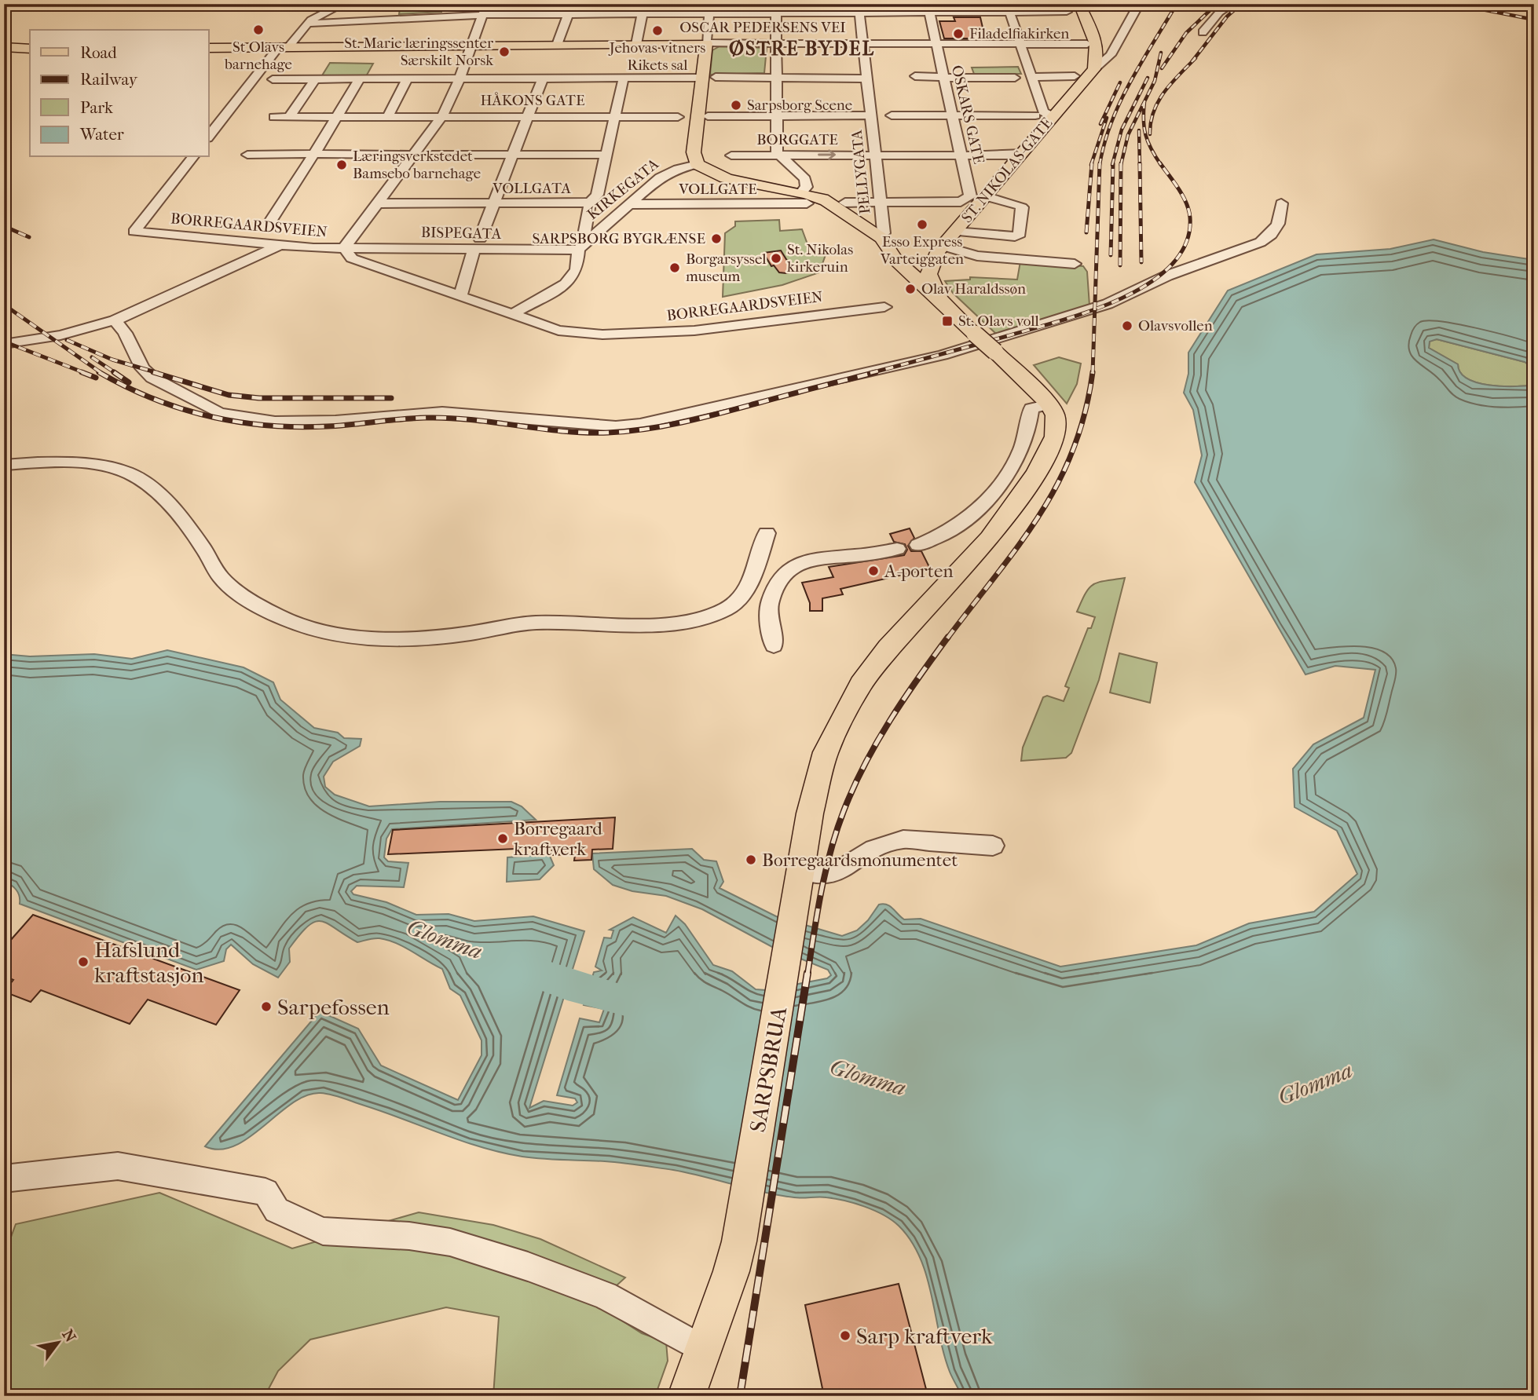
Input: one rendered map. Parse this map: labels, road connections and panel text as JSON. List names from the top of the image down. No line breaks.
{"streets":{"main road":["OSCAR PEDERSENS VEI","ST. NIKOLAS-GATE","SARPSBRUA"],"street":["HÅKONS GATE","OSKARS GATE","BORGGATE","PELLYGATA","VOLLGATA","KIRKEGATA","VOLLGATE","BORREGAARDSVEIEN","BISPEGATA"]},"crossings":[["OSCAR PEDERSENS VEI","OSKARS GATE"],["OSCAR PEDERSENS VEI","PELLYGATA"],["OSKARS GATE","BORGGATE"],["OSKARS GATE","PELLYGATA"],["BORGGATE","ST. NIKOLAS-GATE"],["BORGGATE","PELLYGATA"],["KIRKEGATA","VOLLGATE"],["KIRKEGATA","BISPEGATA"],["BORREGAARDSVEIEN","BISPEGATA"]],"districts":["ØSTRE BYDEL"],"water":["Glomma"],"places":{"other":["St Olavs barnehage","Jehovas vitners Rikets sal","Filadelfiakirken","St. Marie læringssenter Særskilt Norsk","Sarpsborg Scene","Læringsverkstedet Bamsebo barnehage","Esso Express Varteiggaten","SARPSBORG BYGRÆNSE","St. Nikolas kirkeruin","Borgarsyssel museum","Olav Haraldssøn","Olavsvollen","A-porten","Borregaard kraftverk","Borregaardsmonumentet","Hafslund kraftstasjon","Sarpefossen","Sarp kraftverk"],"transit":["St. Olavs voll"]},"legend":["Road","Railway","Park","Water"],"north":"top right"}
